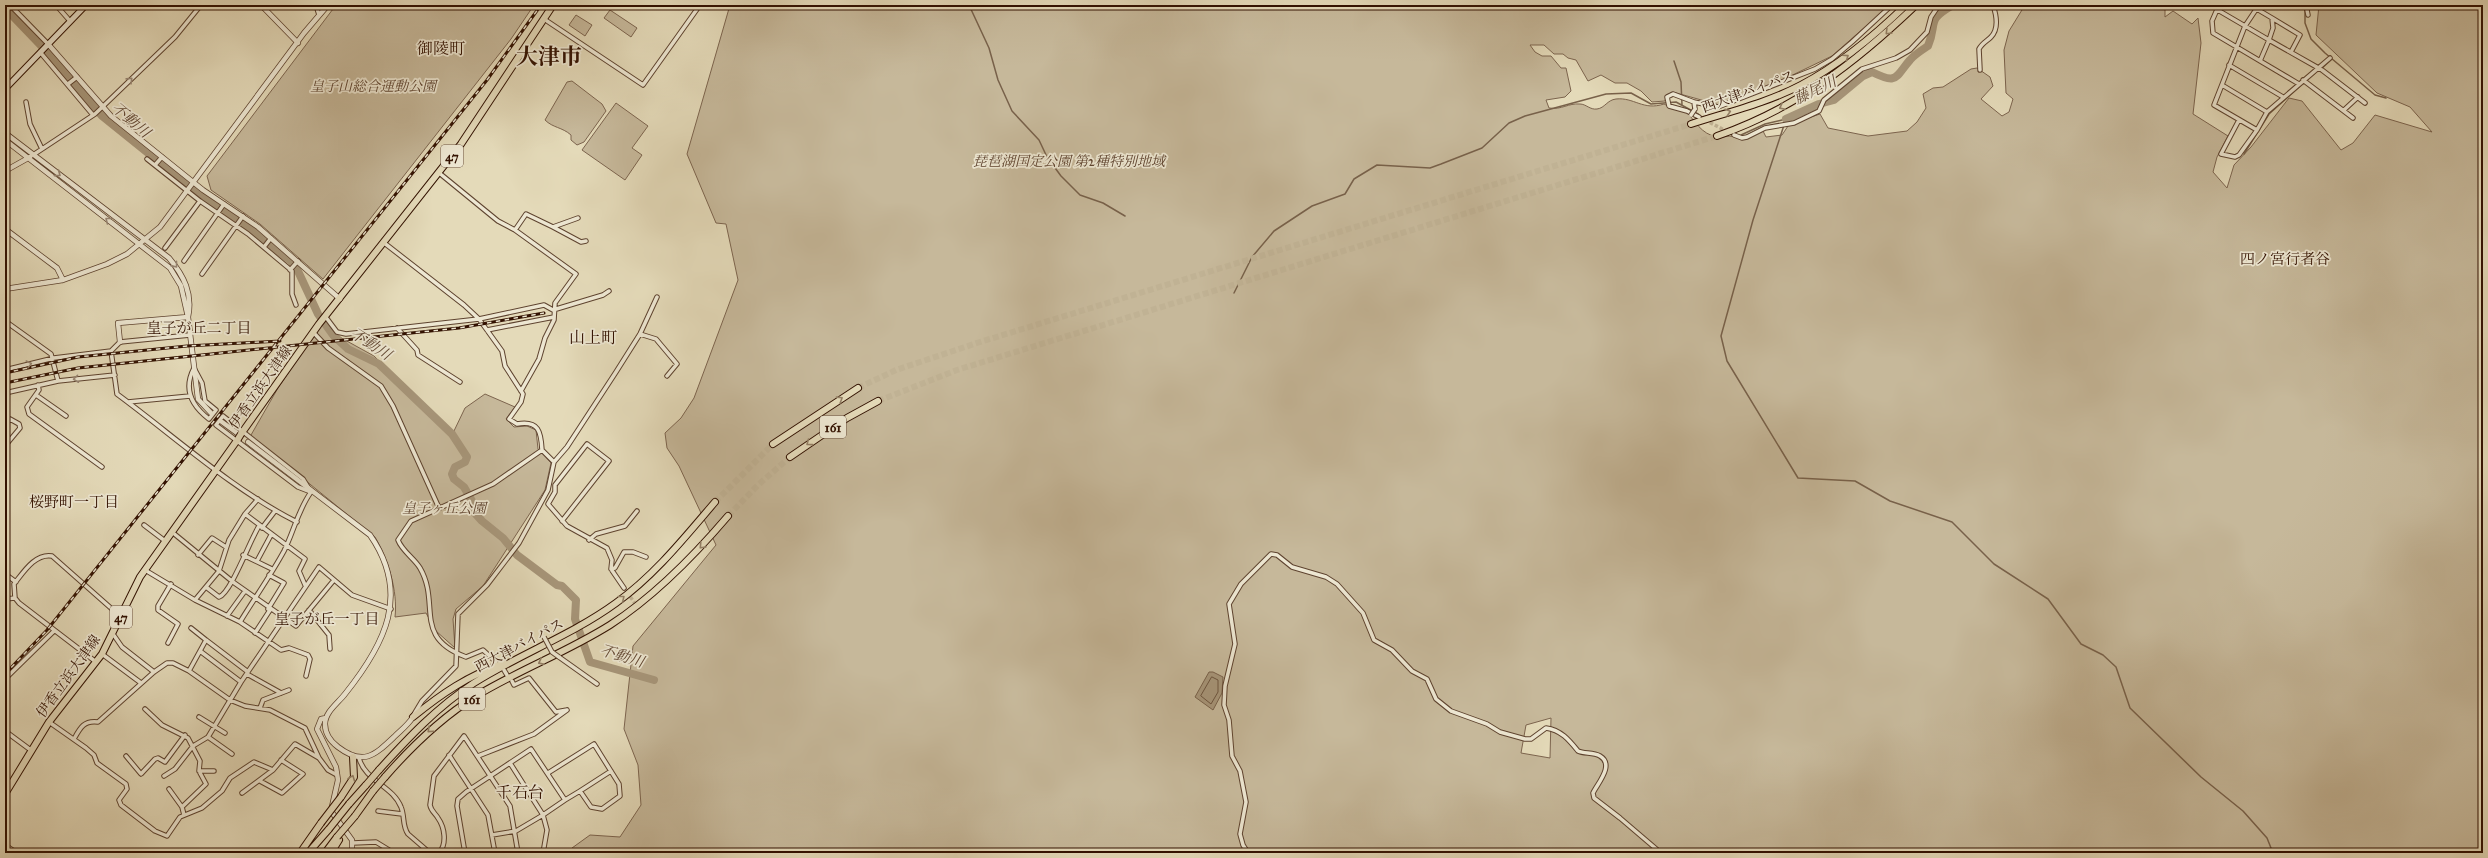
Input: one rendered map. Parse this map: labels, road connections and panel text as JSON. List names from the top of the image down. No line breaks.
{"streets":{"main road":["西大津バイパス","47","伊香立浜大津線","161"]},"districts":["御陵町","大津市","四ノ宮行者谷","皇子が丘二丁目","山上町","桜野町一丁目","皇子が丘一丁目","千石台"],"water":["藤尾川","不動川"],"parks":["皇子山総合運動公園","琵琶湖国定公園 第2種特別地域","皇子ヶ丘公園"]}
